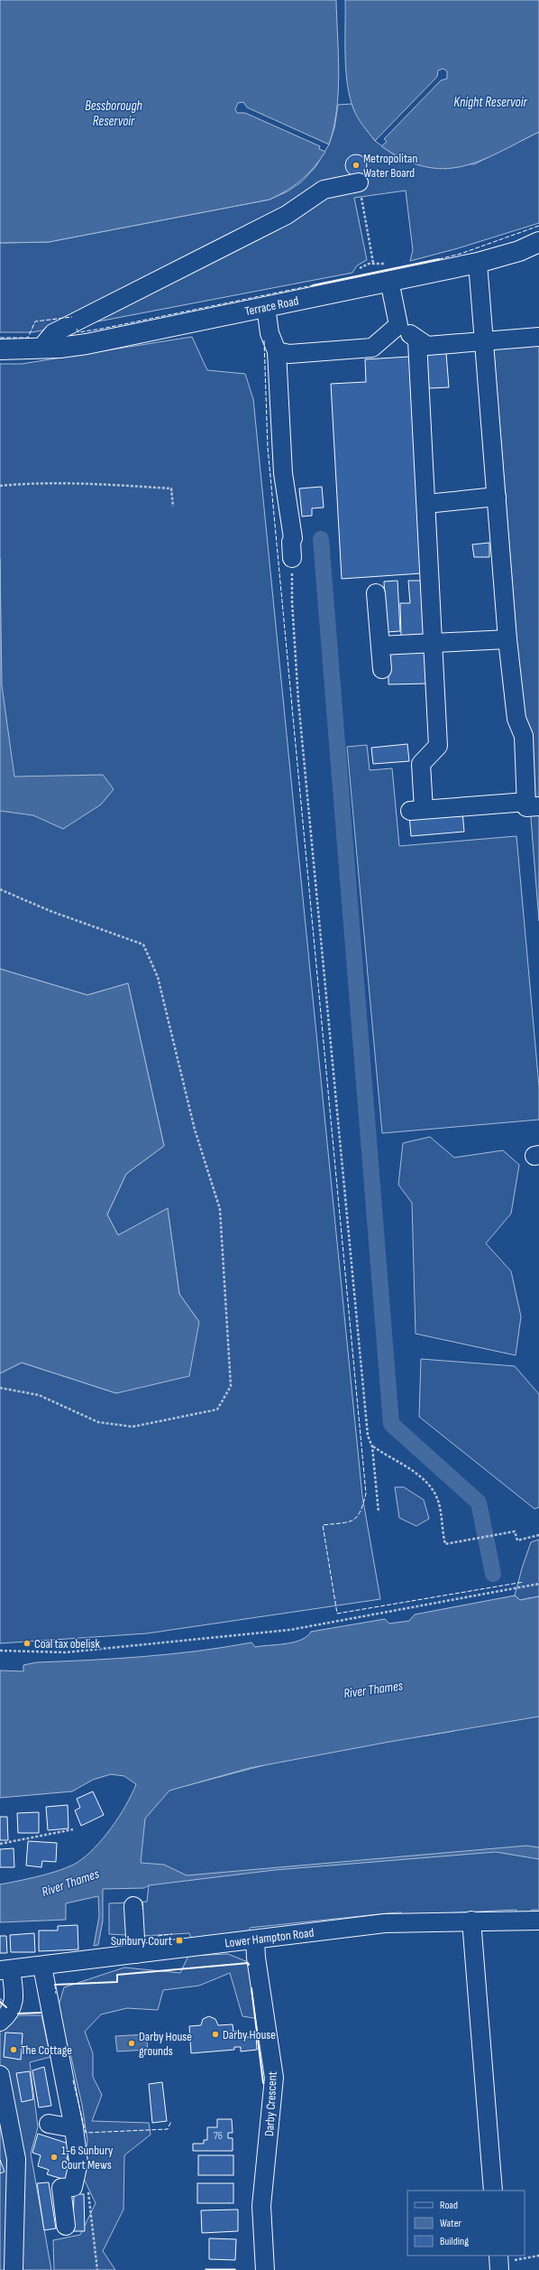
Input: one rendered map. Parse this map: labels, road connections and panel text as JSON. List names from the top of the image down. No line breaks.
{"streets":{"main road":["Terrace Road"],"street":["Lower Hampton Road","Darby Crescent"]},"crossings":[["Lower Hampton Road","Darby Crescent"]],"water":["Knight Reservoir","Bessborough Reservoir","River Thames"],"places":{"other":["Metropolitan Water Board","Coal tax obelisk","Darby House","Darby House grounds","The Cottage","1-6 Sunbury Court Mews"],"transit":["Sunbury Court"]},"house_numbers":["76"],"legend":["Road","Water","Building"]}
